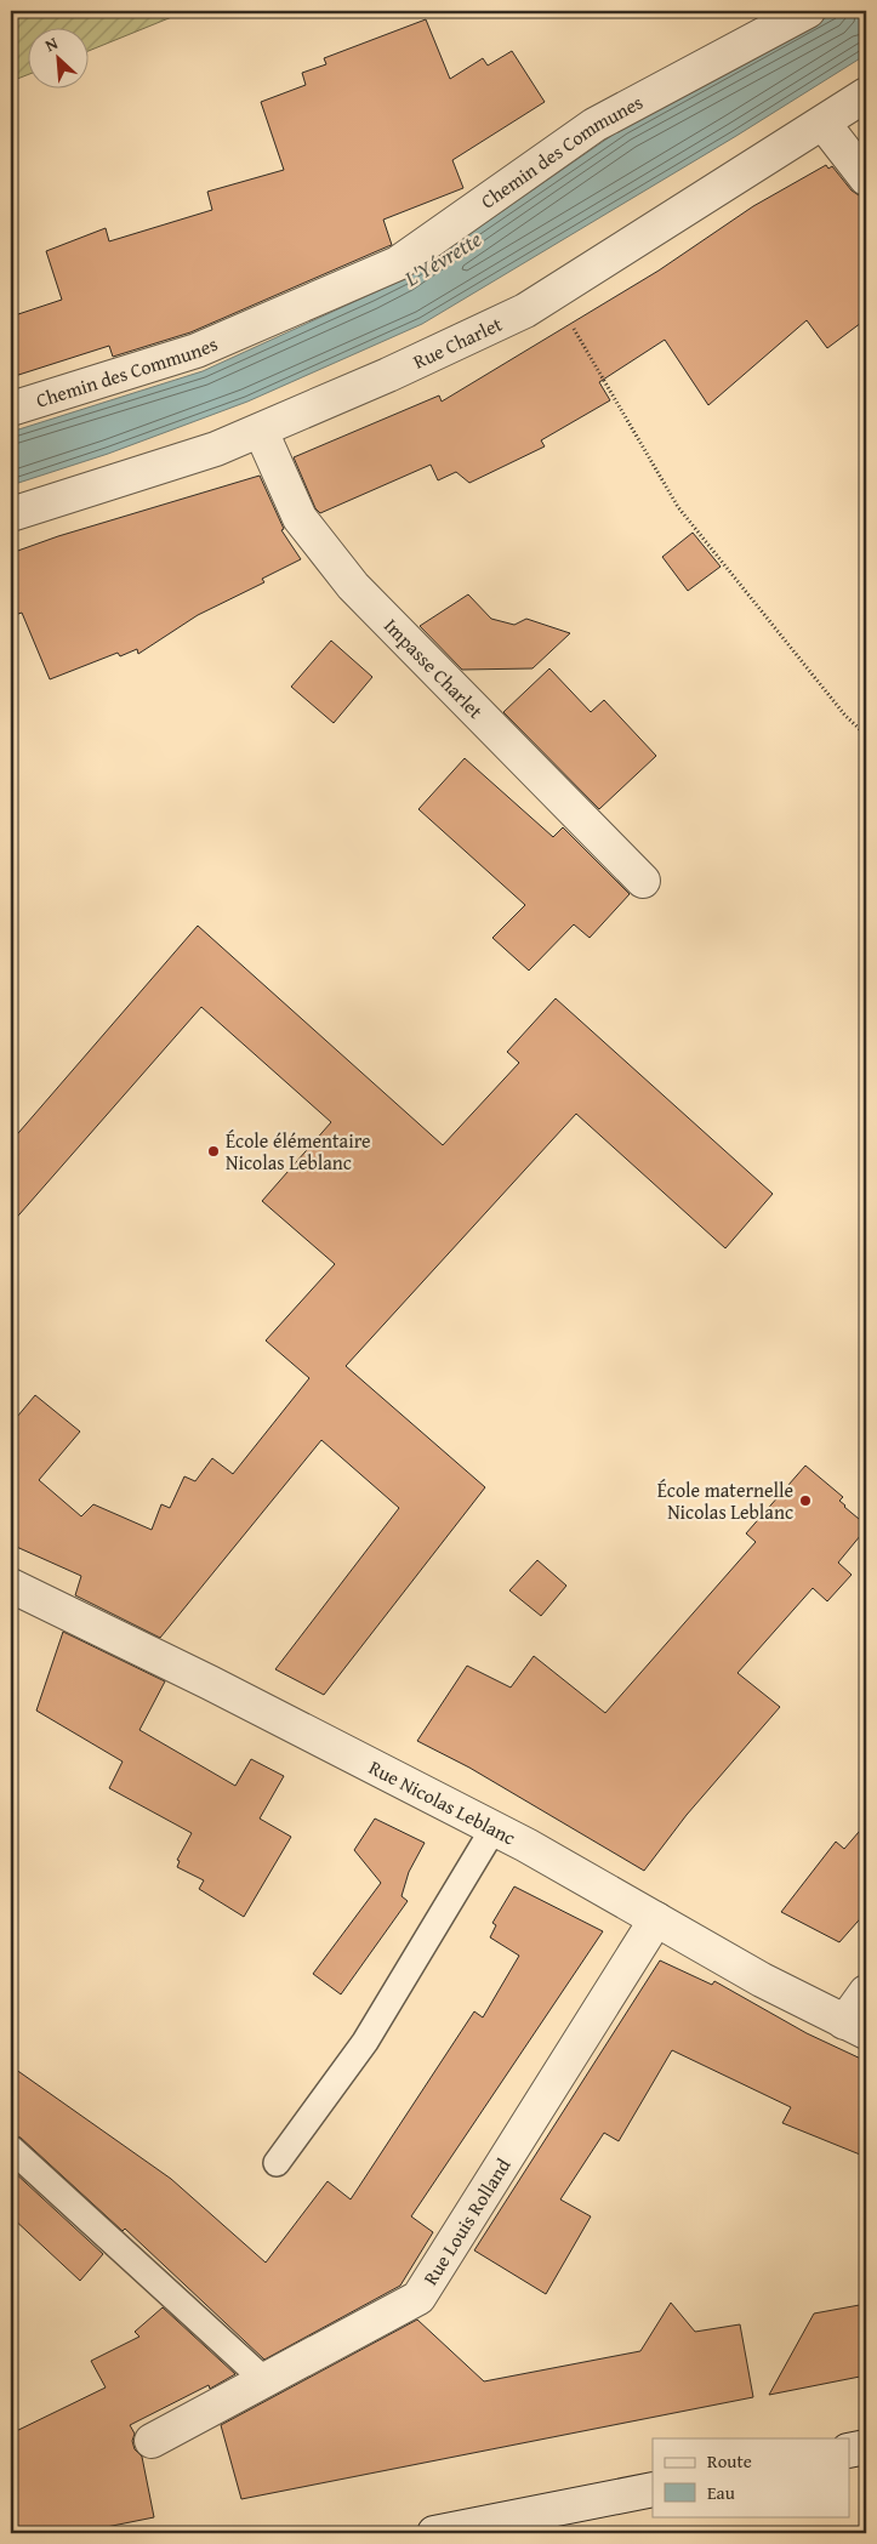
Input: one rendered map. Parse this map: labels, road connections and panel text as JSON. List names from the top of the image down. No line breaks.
{"streets":{"street":["Chemin des Communes","Rue Charlet","Impasse Charlet","Rue Nicolas Leblanc","Rue Louis Rolland"]},"crossings":[["Rue Charlet","Impasse Charlet"],["Rue Nicolas Leblanc","Rue Louis Rolland"]],"water":["L'Yévrette"],"places":["École élémentaire Nicolas Leblanc","École maternelle Nicolas Leblanc"],"legend":["Route","Eau"],"north":"top left"}
